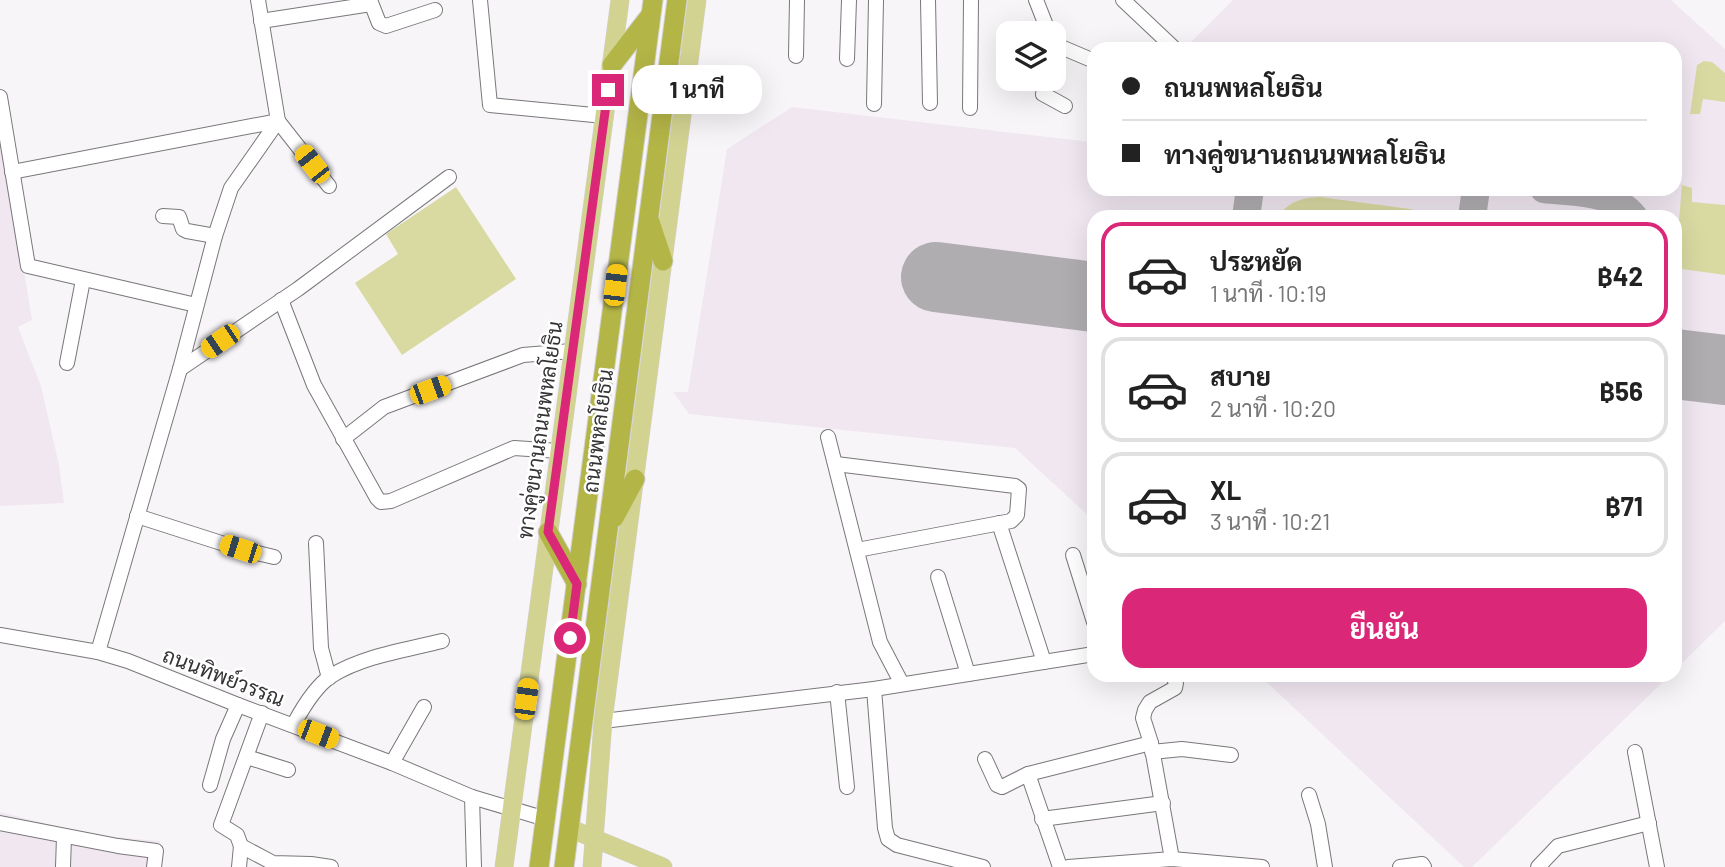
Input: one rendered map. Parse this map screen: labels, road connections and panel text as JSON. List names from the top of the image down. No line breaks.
{"streets":{"highway":["ถนนพหลโยธิน"],"main road":["ทางคู่ขนานถนนพหลโยธิน"],"street":["ถนนทิพย์วรรณ"]},"crossings":[["ทางคู่ขนานถนนพหลโยธิน","ถนนทิพย์วรรณ"],["ถนนพหลโยธิน","ถนนทิพย์วรรณ"]],"page":{"banner":["ถนนพหลโยธิน","ทางคู่ขนานถนนพหลโยธิน"],"bubble":"1 นาที","list":[{"name":"ประหยัด","note":"1 นาที · 10:19","value":"฿42"},{"name":"สบาย","note":"2 นาที · 10:20","value":"฿56"},{"name":"XL","note":"3 นาที · 10:21","value":"฿71"}],"buttons":"ยืนยัน"}}
